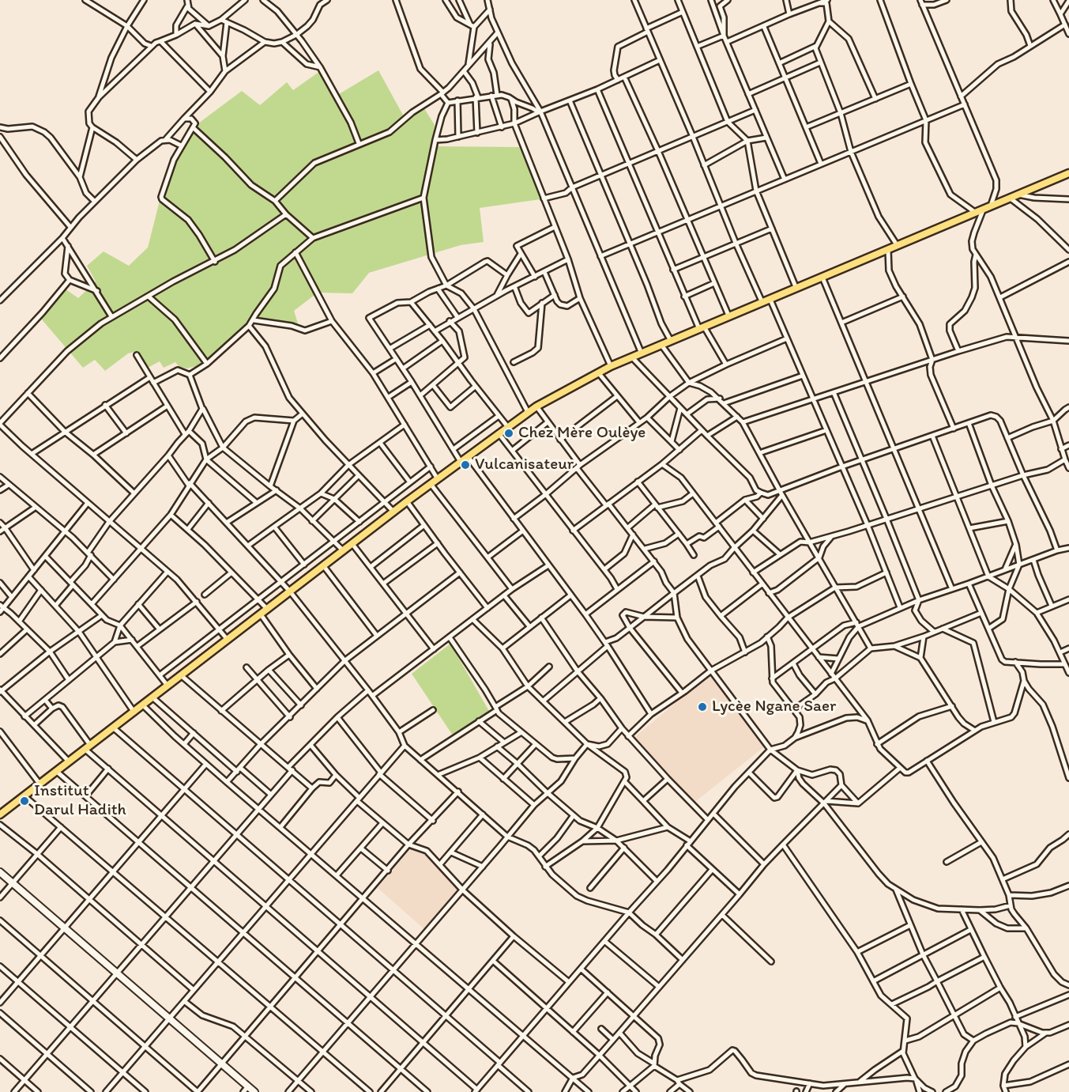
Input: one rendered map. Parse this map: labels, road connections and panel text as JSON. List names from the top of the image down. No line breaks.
{"places":["Chez Mère Oulèye","Vulcanisateur","Lycèe Ngane Saer","Institut Darul Hadith"]}
